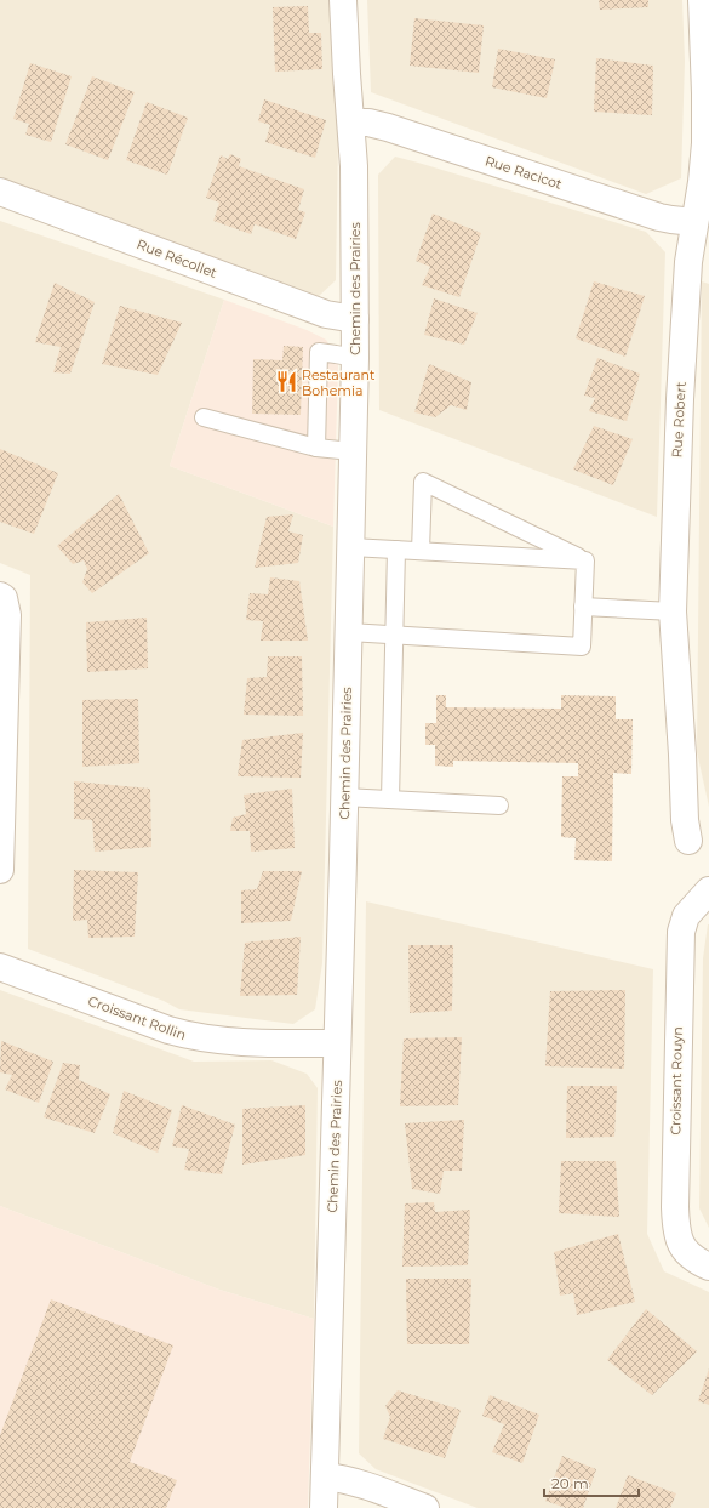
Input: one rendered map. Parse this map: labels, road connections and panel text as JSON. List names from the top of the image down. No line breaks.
{"streets":{"street":["Rue Racicot","Rue Récollet","Chemin des Prairies","Rue Robert","Croissant Rollin","Croissant Rouyn"]},"crossings":[["Rue Racicot","Chemin des Prairies"],["Rue Racicot","Rue Robert"],["Rue Récollet","Chemin des Prairies"],["Chemin des Prairies","Croissant Rollin"]],"places":{"restaurant":["Restaurant Bohemia"]},"scale_bar":"20 m"}
